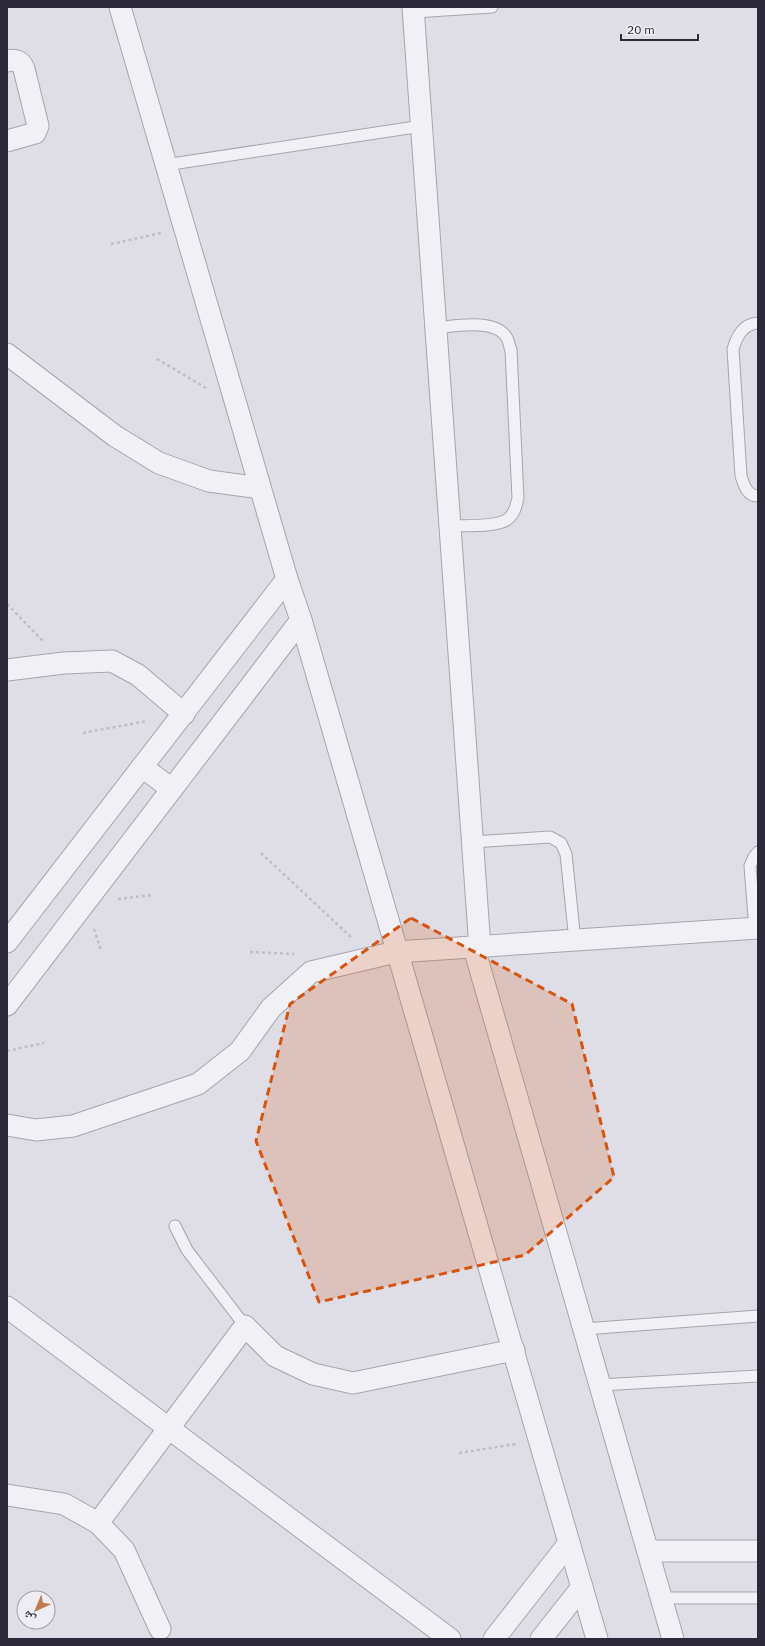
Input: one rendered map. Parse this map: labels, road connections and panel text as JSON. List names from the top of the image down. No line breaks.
{"scale_bar":"20 m","north":"bottom left"}
